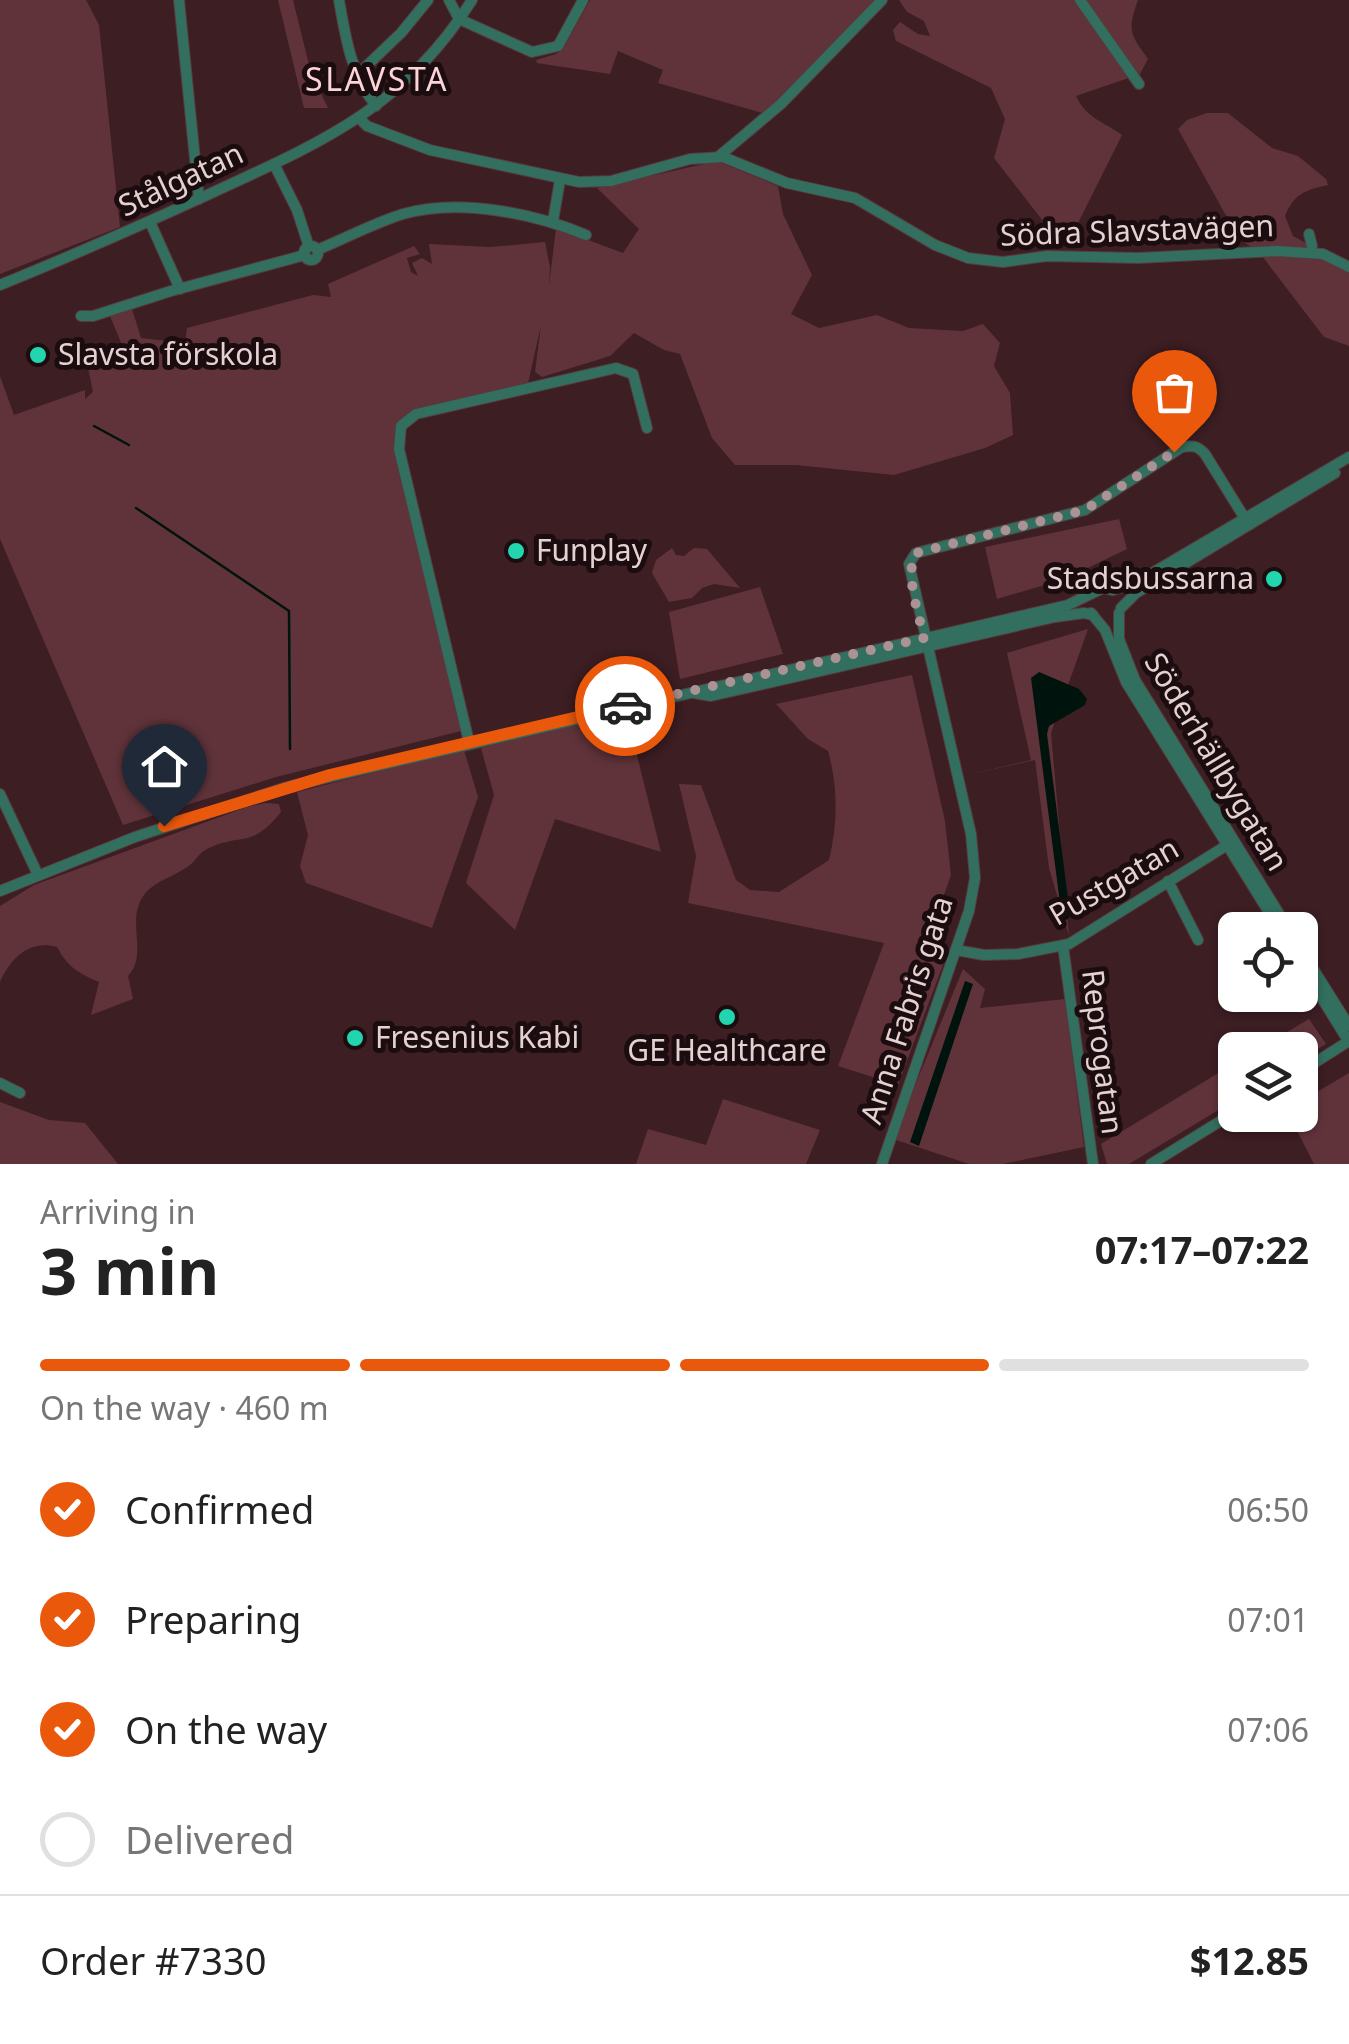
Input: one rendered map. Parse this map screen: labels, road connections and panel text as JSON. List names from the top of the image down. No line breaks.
{"streets":{"street":["Stålgatan","Södra Slavstavägen","Söderhällbygatan","Pustgatan","Anna Fabris gata","Reprogatan"]},"crossings":[["Stålgatan","Södra Slavstavägen"],["Söderhällbygatan","Pustgatan"],["Pustgatan","Anna Fabris gata"],["Pustgatan","Reprogatan"]],"districts":["SLAVSTA"],"places":["Slavsta förskola","Funplay","Stadsbussarna","GE Healthcare","Fresenius Kabi"],"page":{"heading":["3 min","Arriving in","07:17–07:22"],"panel":["Order #7330","$12.85"],"bar":"On the way · 460 m","list":[["Confirmed","06:50"],["Preparing","07:01"],["On the way","07:06"],"Delivered"]}}
